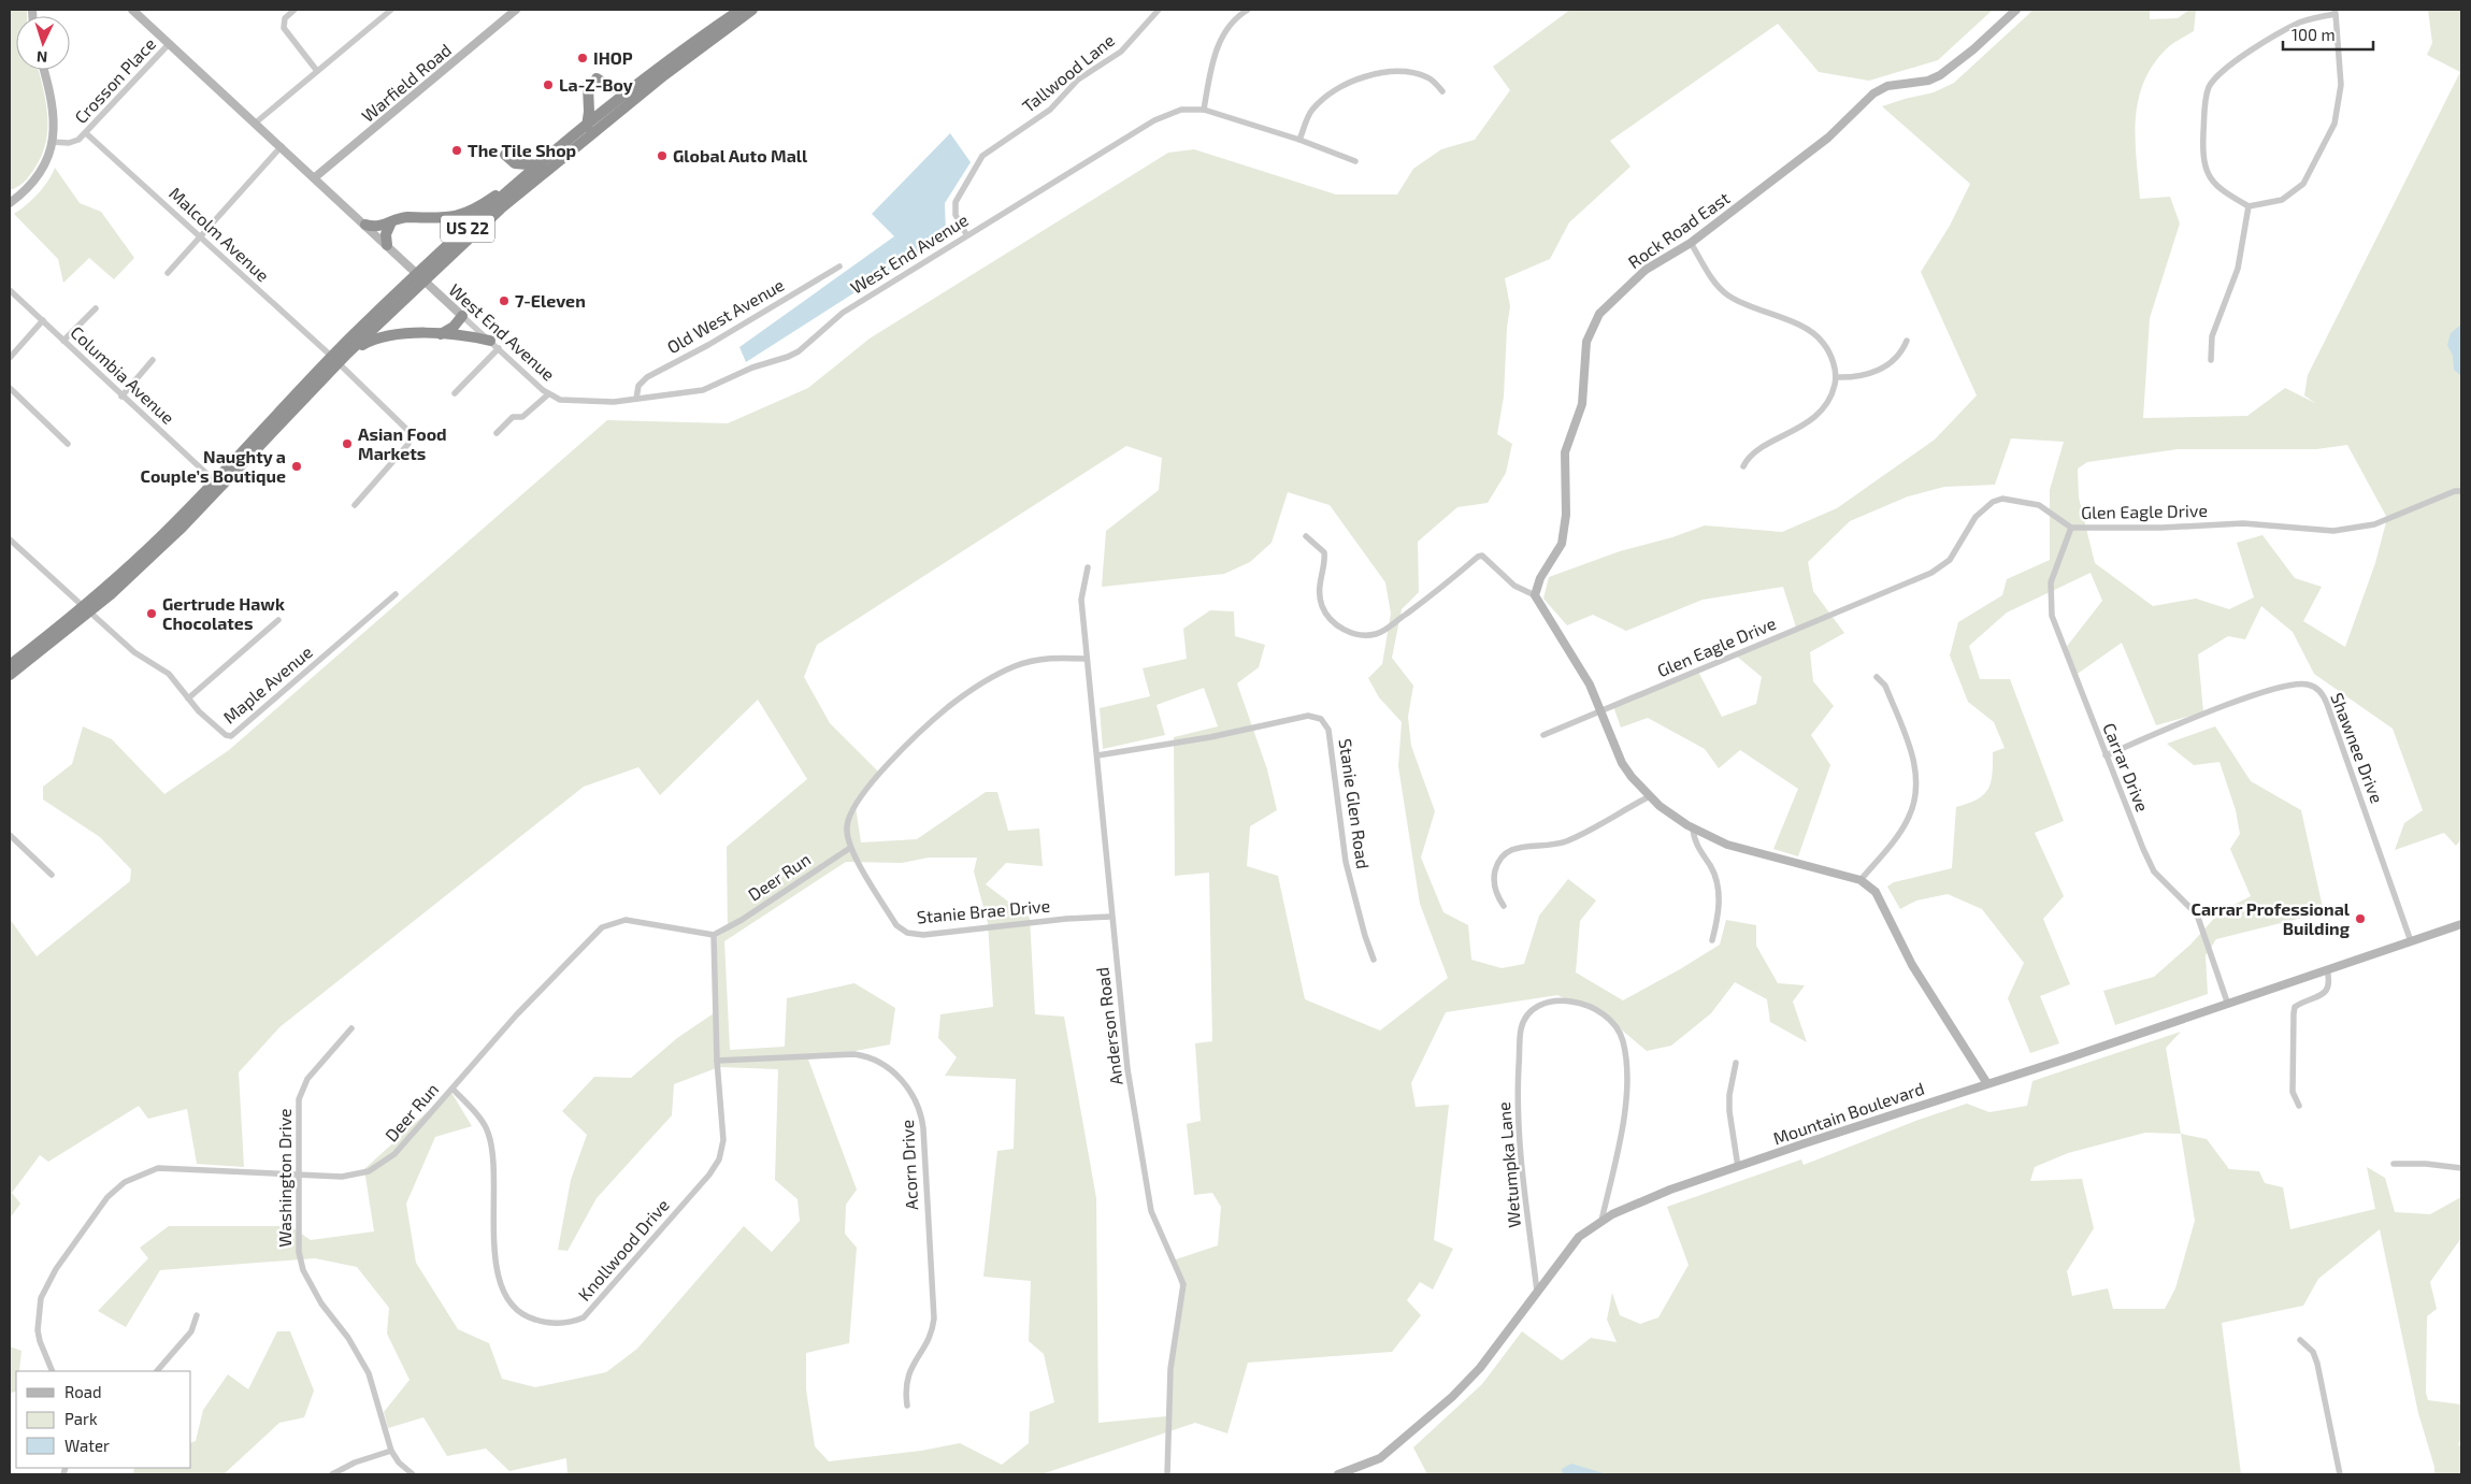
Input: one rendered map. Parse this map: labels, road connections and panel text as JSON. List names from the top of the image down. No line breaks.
{"streets":{"highway":["US 22"],"street":["Tallwood Lane","Crosson Place","Warfield Road","Rock Road East","Malcolm Avenue","West End Avenue","Old West Avenue","Columbia Avenue","Glen Eagle Drive","Maple Avenue","Shawnee Drive","Carrar Drive","Stanie Glen Road","Deer Run","Stanie Brae Drive","Anderson Road","Mountain Boulevard","Acorn Drive","Wetumpka Lane","Washington Drive","Knollwood Drive"]},"crossings":[["Tallwood Lane","West End Avenue"],["Crosson Place","Malcolm Avenue"],["Crosson Place","West End Avenue"],["Warfield Road","West End Avenue"],["US 22","Malcolm Avenue"],["US 22","West End Avenue"],["US 22","Columbia Avenue"],["US 22","Maple Avenue"],["West End Avenue","Old West Avenue"],["Glen Eagle Drive","Carrar Drive"],["Shawnee Drive","Carrar Drive"],["Shawnee Drive","Mountain Boulevard"],["Carrar Drive","Mountain Boulevard"],["Stanie Glen Road","Anderson Road"],["Deer Run","Stanie Brae Drive"],["Deer Run","Washington Drive"],["Deer Run","Knollwood Drive"],["Stanie Brae Drive","Anderson Road"],["Mountain Boulevard","Wetumpka Lane"],["Acorn Drive","Knollwood Drive"]],"places":["IHOP","La-Z-Boy","The Tile Shop","Global Auto Mall","7-Eleven","Asian Food Markets","Naughty a Couple’s Boutique","Gertrude Hawk Chocolates","Carrar Professional Building"],"legend":["Road","Park","Water"],"scale_bar":"100 m","north":"bottom"}
